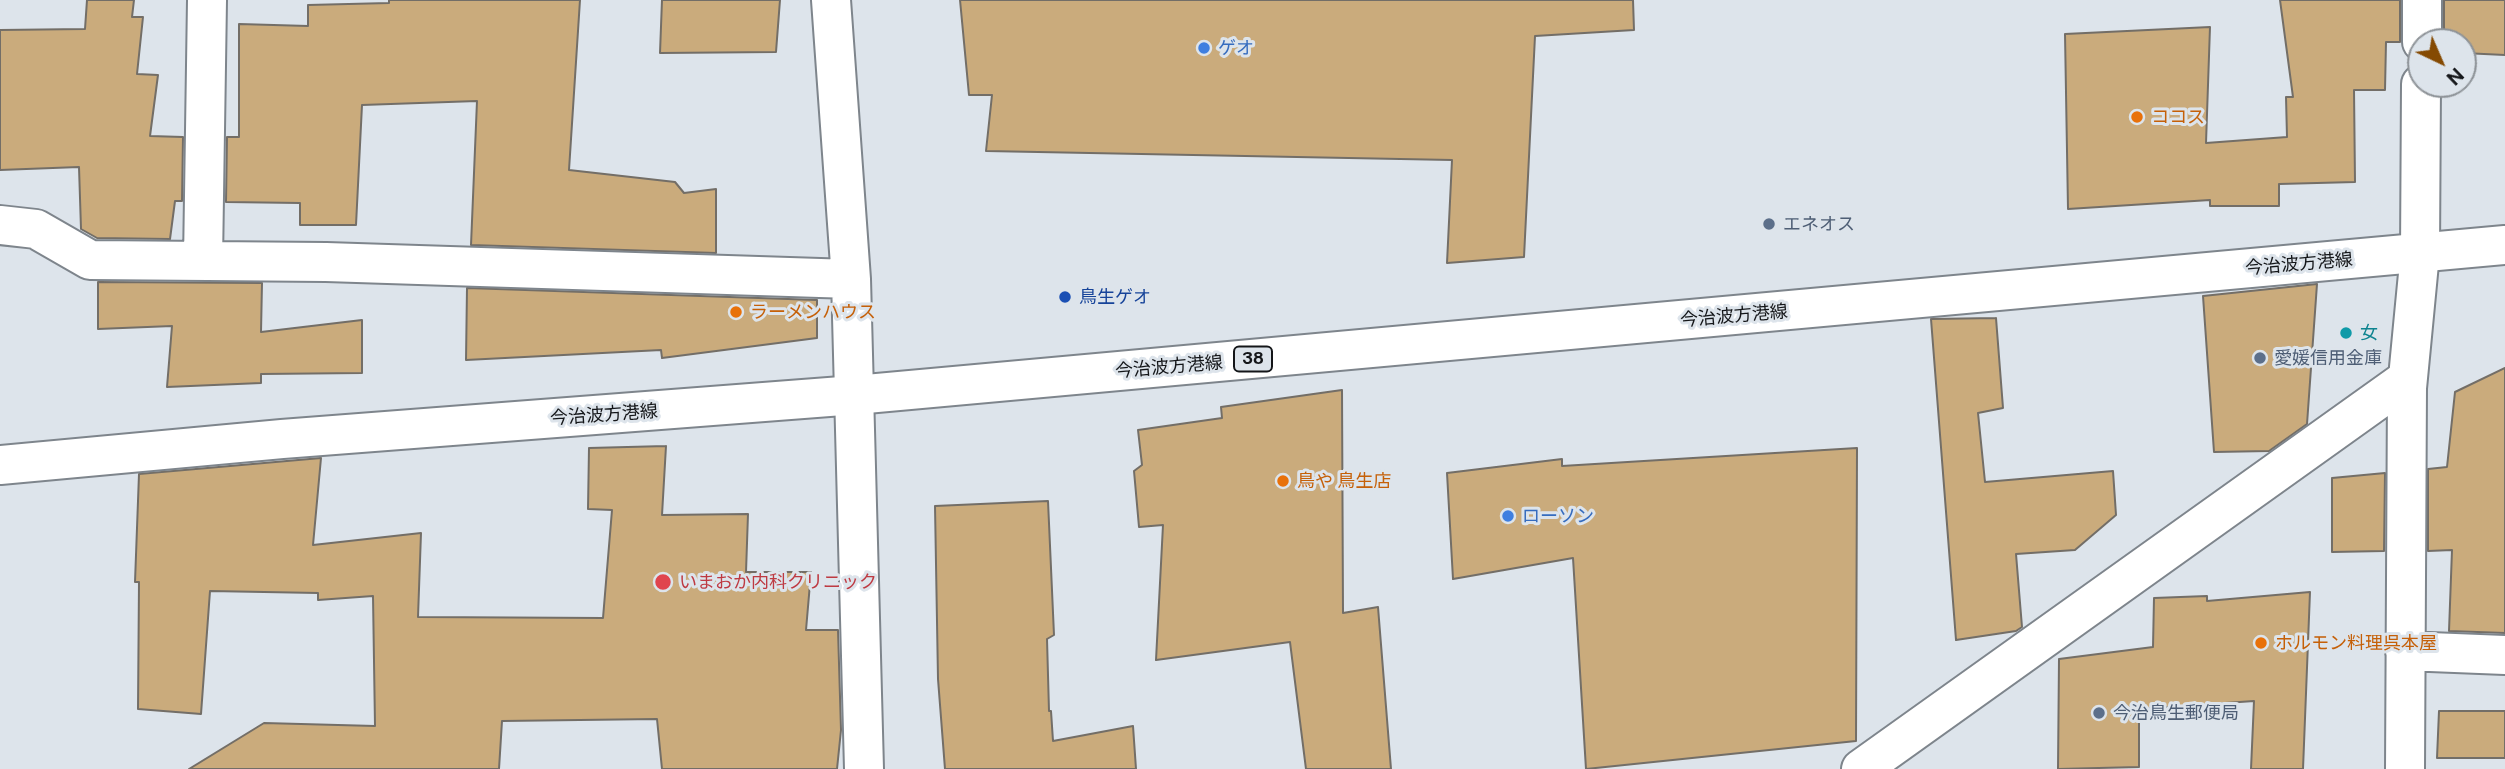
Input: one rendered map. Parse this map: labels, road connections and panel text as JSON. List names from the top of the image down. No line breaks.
{"streets":{"street":["今治波方港線","38"]},"places":["ゲオ","ココス","エネオス","鳥生ゲオ","ラーメンハウス","女","愛媛信用金庫","鳥や 鳥生店","ローソン","いまおか内科クリニック","ホルモン料理呉本屋","今治鳥生郵便局"],"north":"bottom right"}
